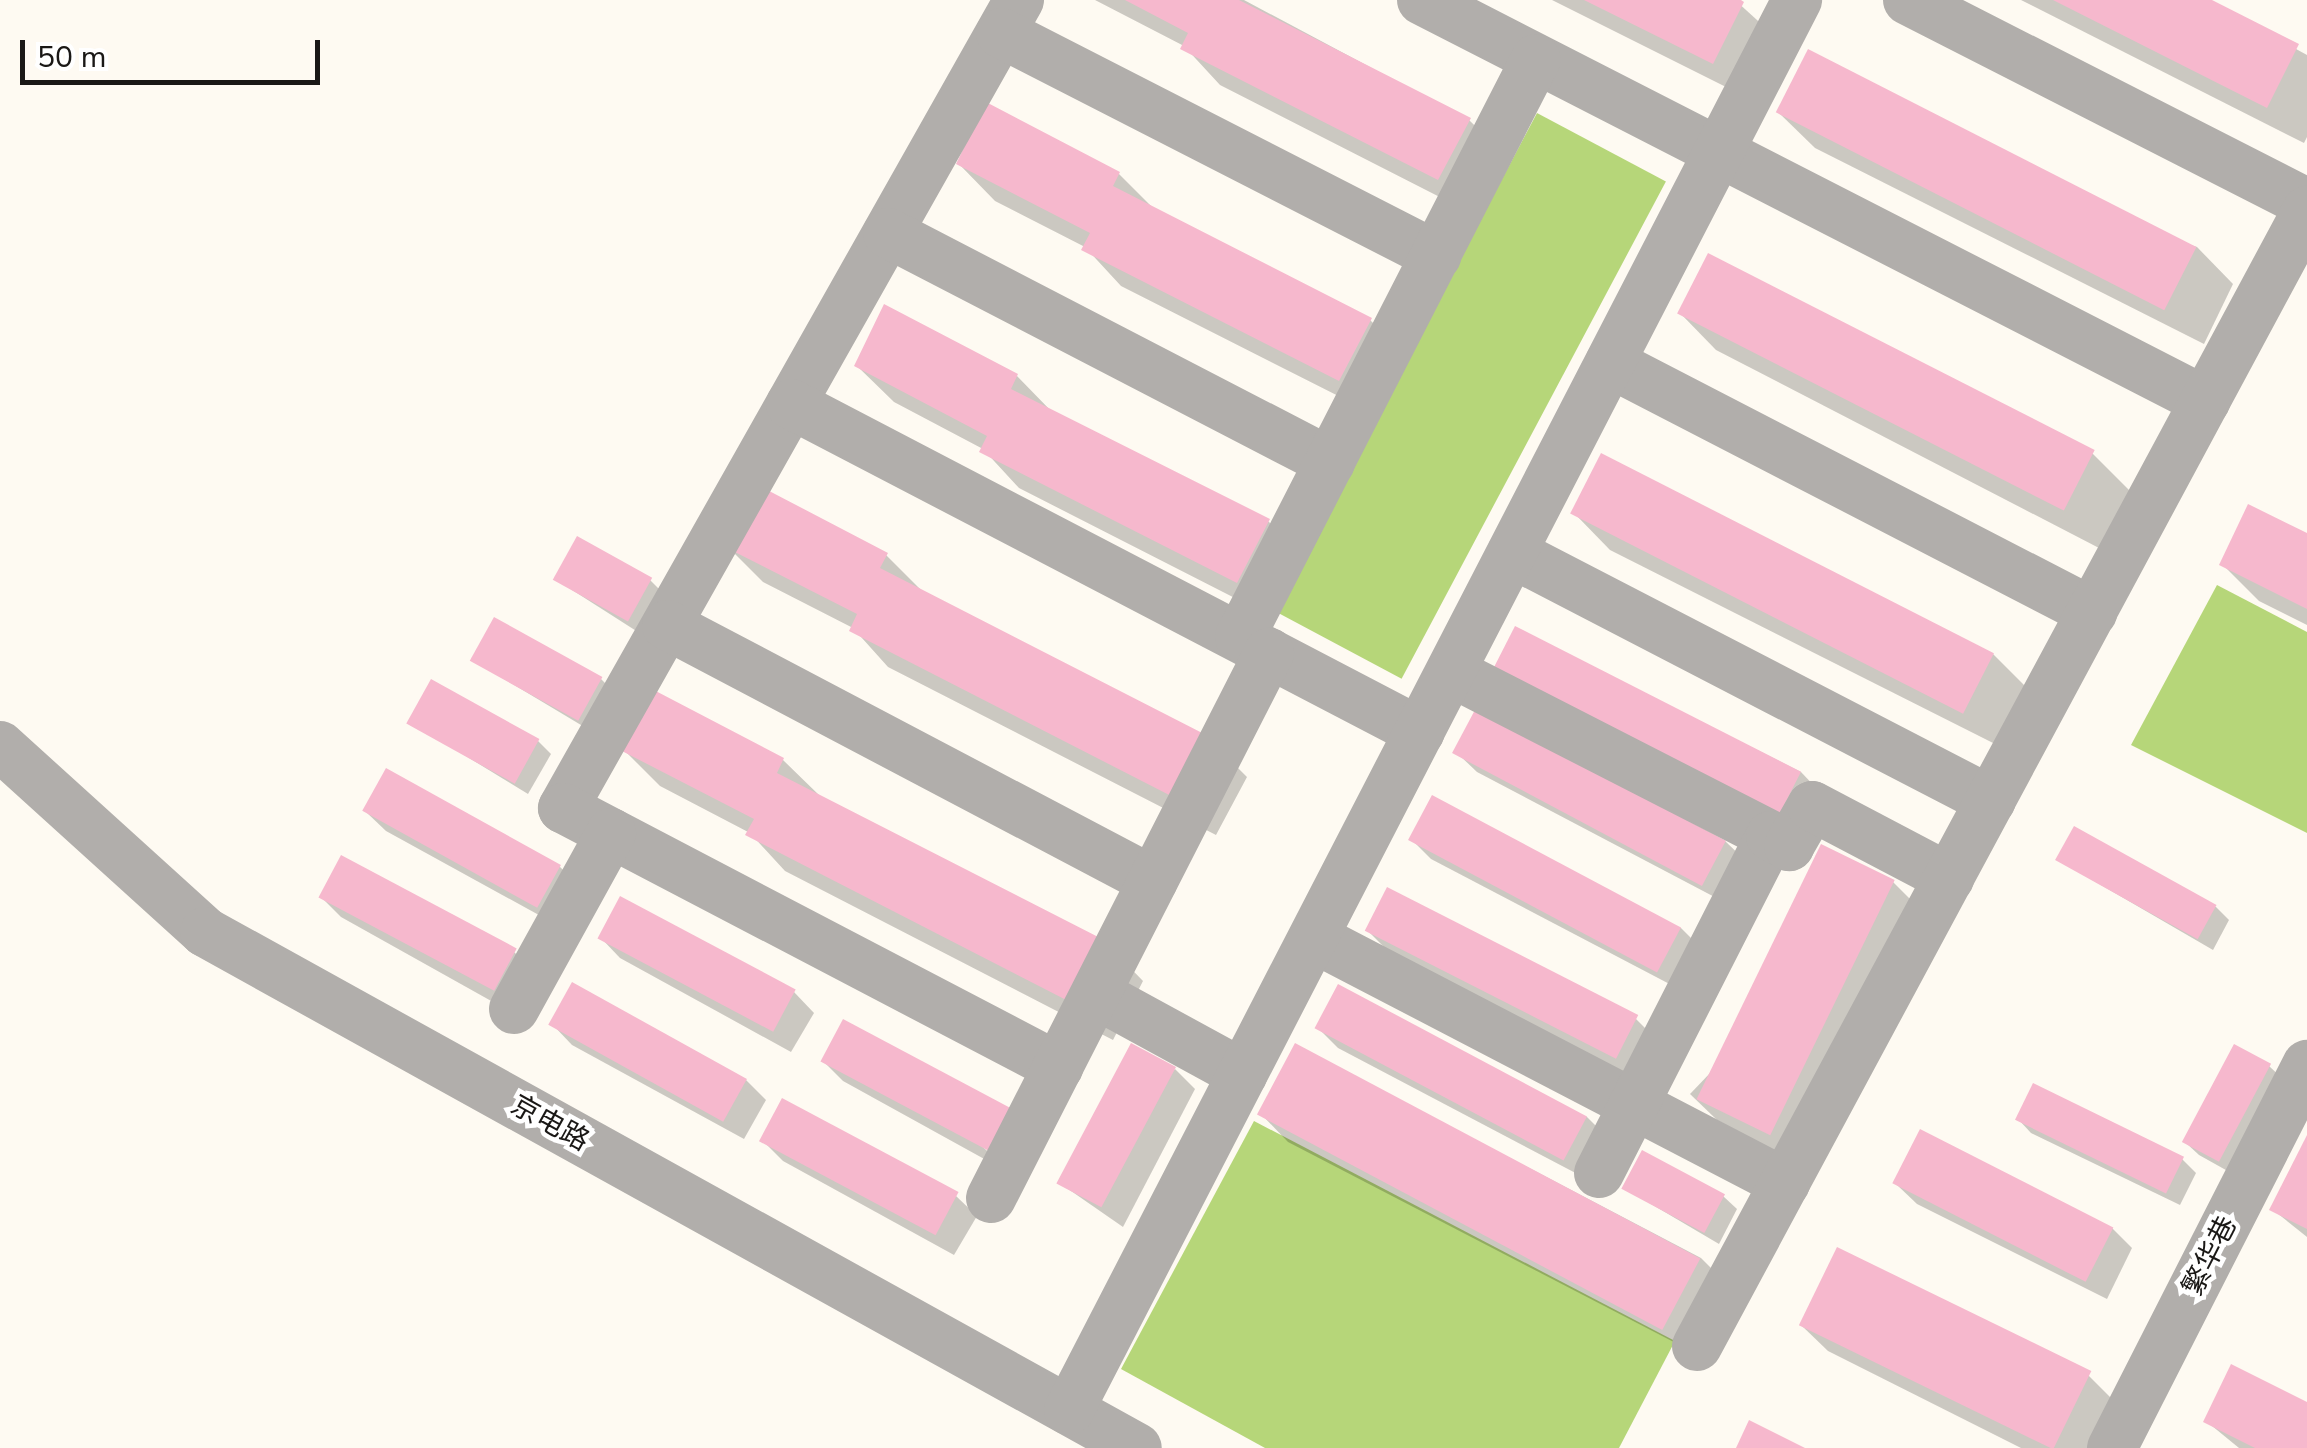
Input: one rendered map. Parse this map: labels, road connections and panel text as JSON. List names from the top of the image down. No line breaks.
{"streets":{"street":["京电路","繁华巷"]},"scale_bar":"50 m"}
